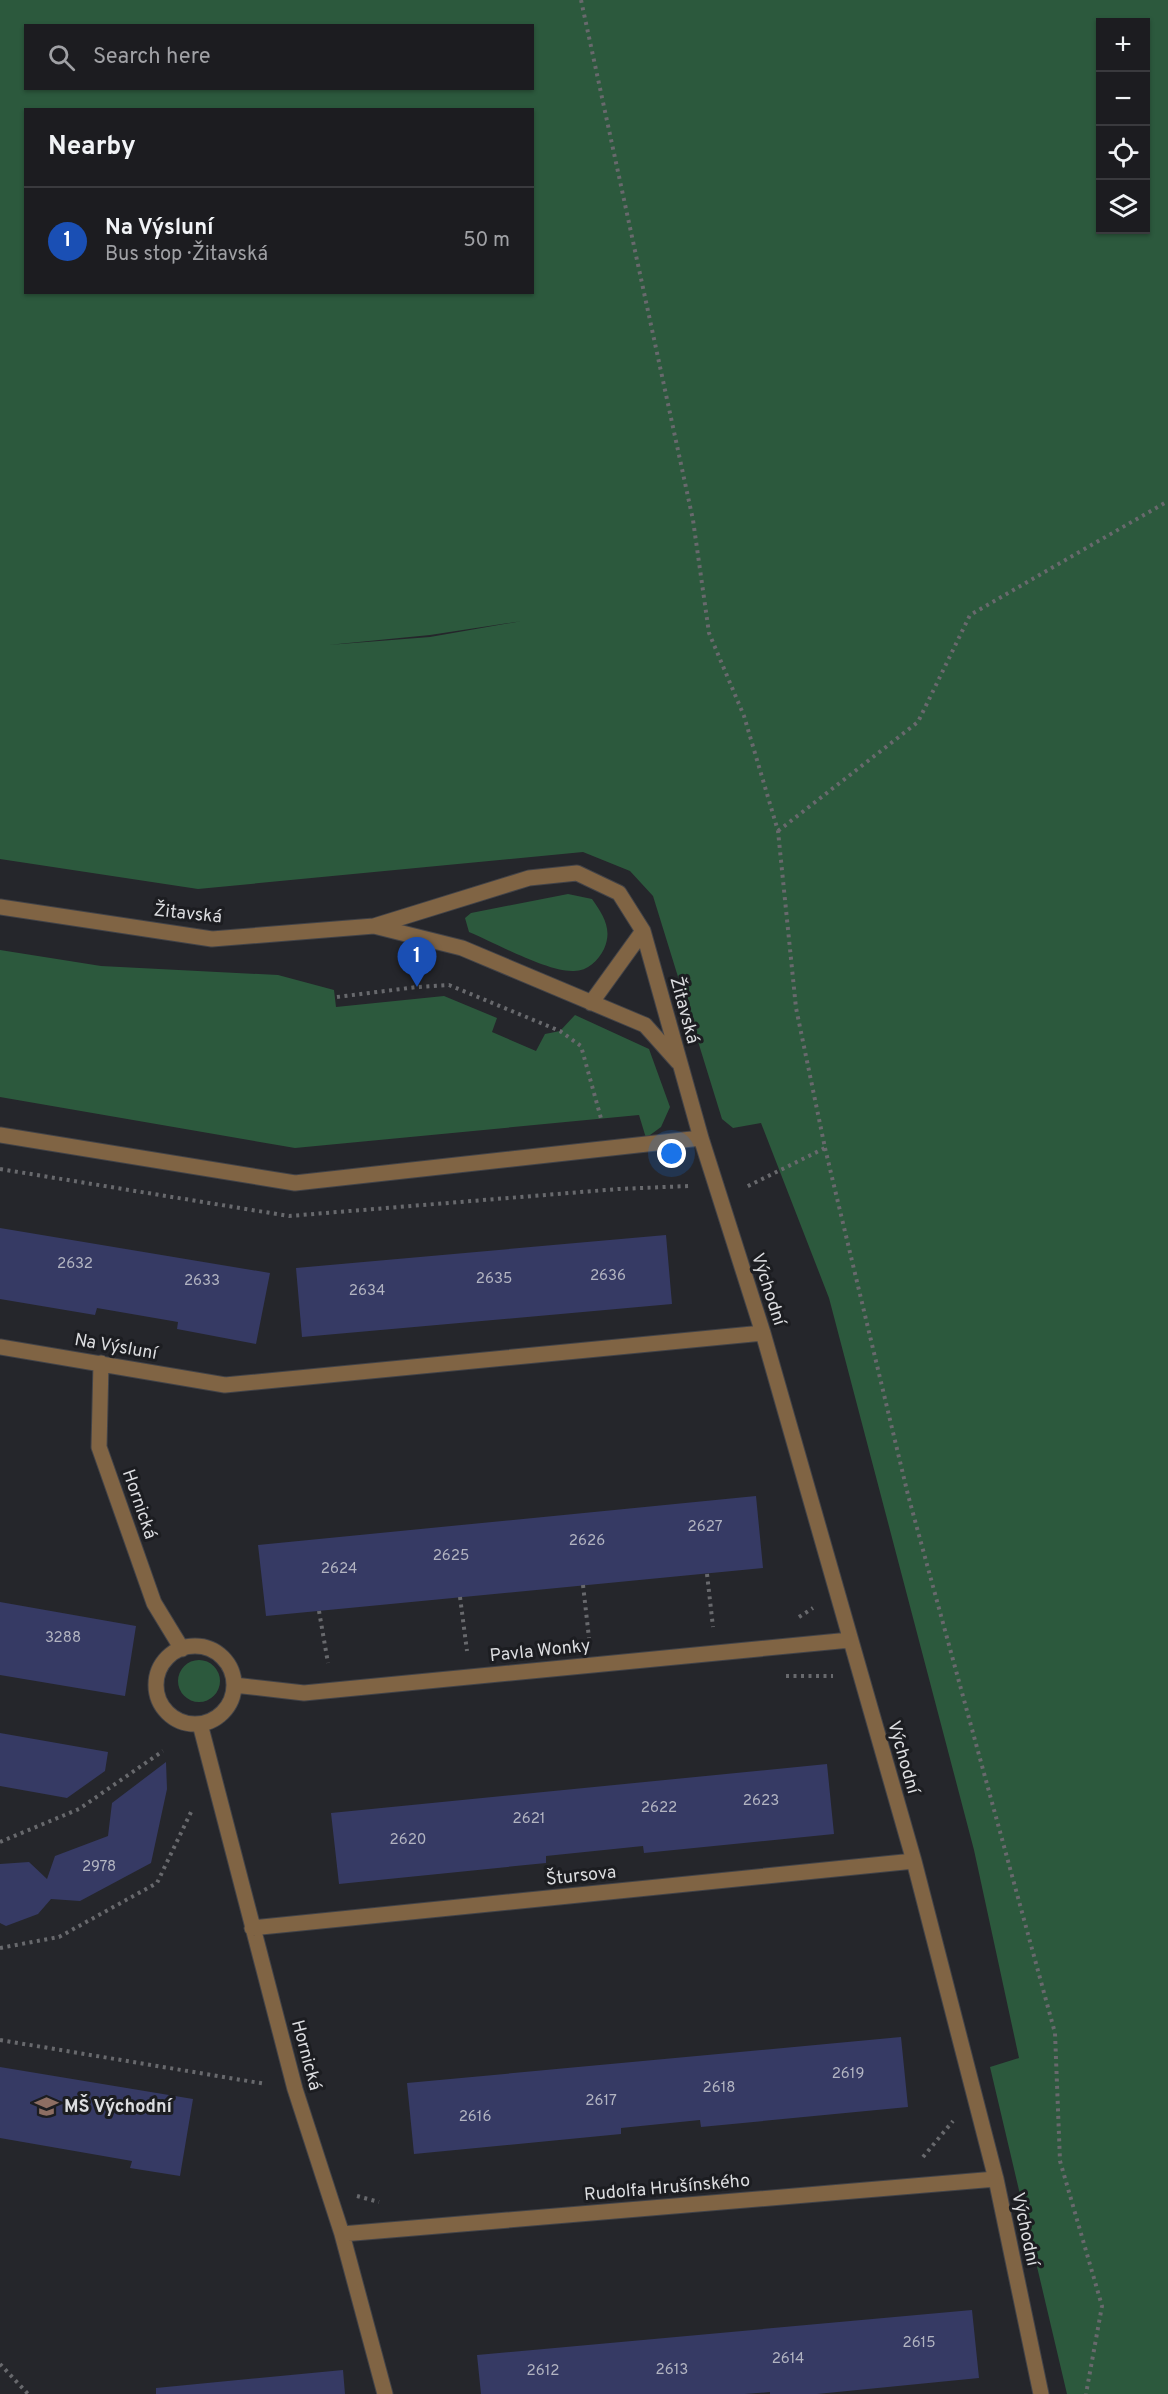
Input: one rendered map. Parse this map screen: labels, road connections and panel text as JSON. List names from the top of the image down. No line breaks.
{"streets":{"street":["Žitavská","Východní","Na Výsluní","Hornická","Pavla Wonky","Štursova","Rudolfa Hrušínského"]},"crossings":[["Žitavská","Východní"],["Východní","Na Výsluní"],["Východní","Pavla Wonky"],["Východní","Štursova"],["Východní","Rudolfa Hrušínského"],["Na Výsluní","Hornická"],["Hornická","Pavla Wonky"],["Hornická","Štursova"],["Hornická","Rudolfa Hrušínského"]],"places":{"school or university":["MŠ Východní"]},"house_numbers":["2632","2636","2635","2633","2634","2627","2626","2625","2624","3288","2623","2622","2621","2620","2978","2619","2618","2617","2616","2615","2614","2613","2612"],"page":{"map_buttons":["+","−"],"search":"Search here","heading":"Nearby","list":[{"mark":"1","name":"Na Výsluní","note":"Bus stop · Žitavská","value":"50 m"}],"pins":"1"}}
